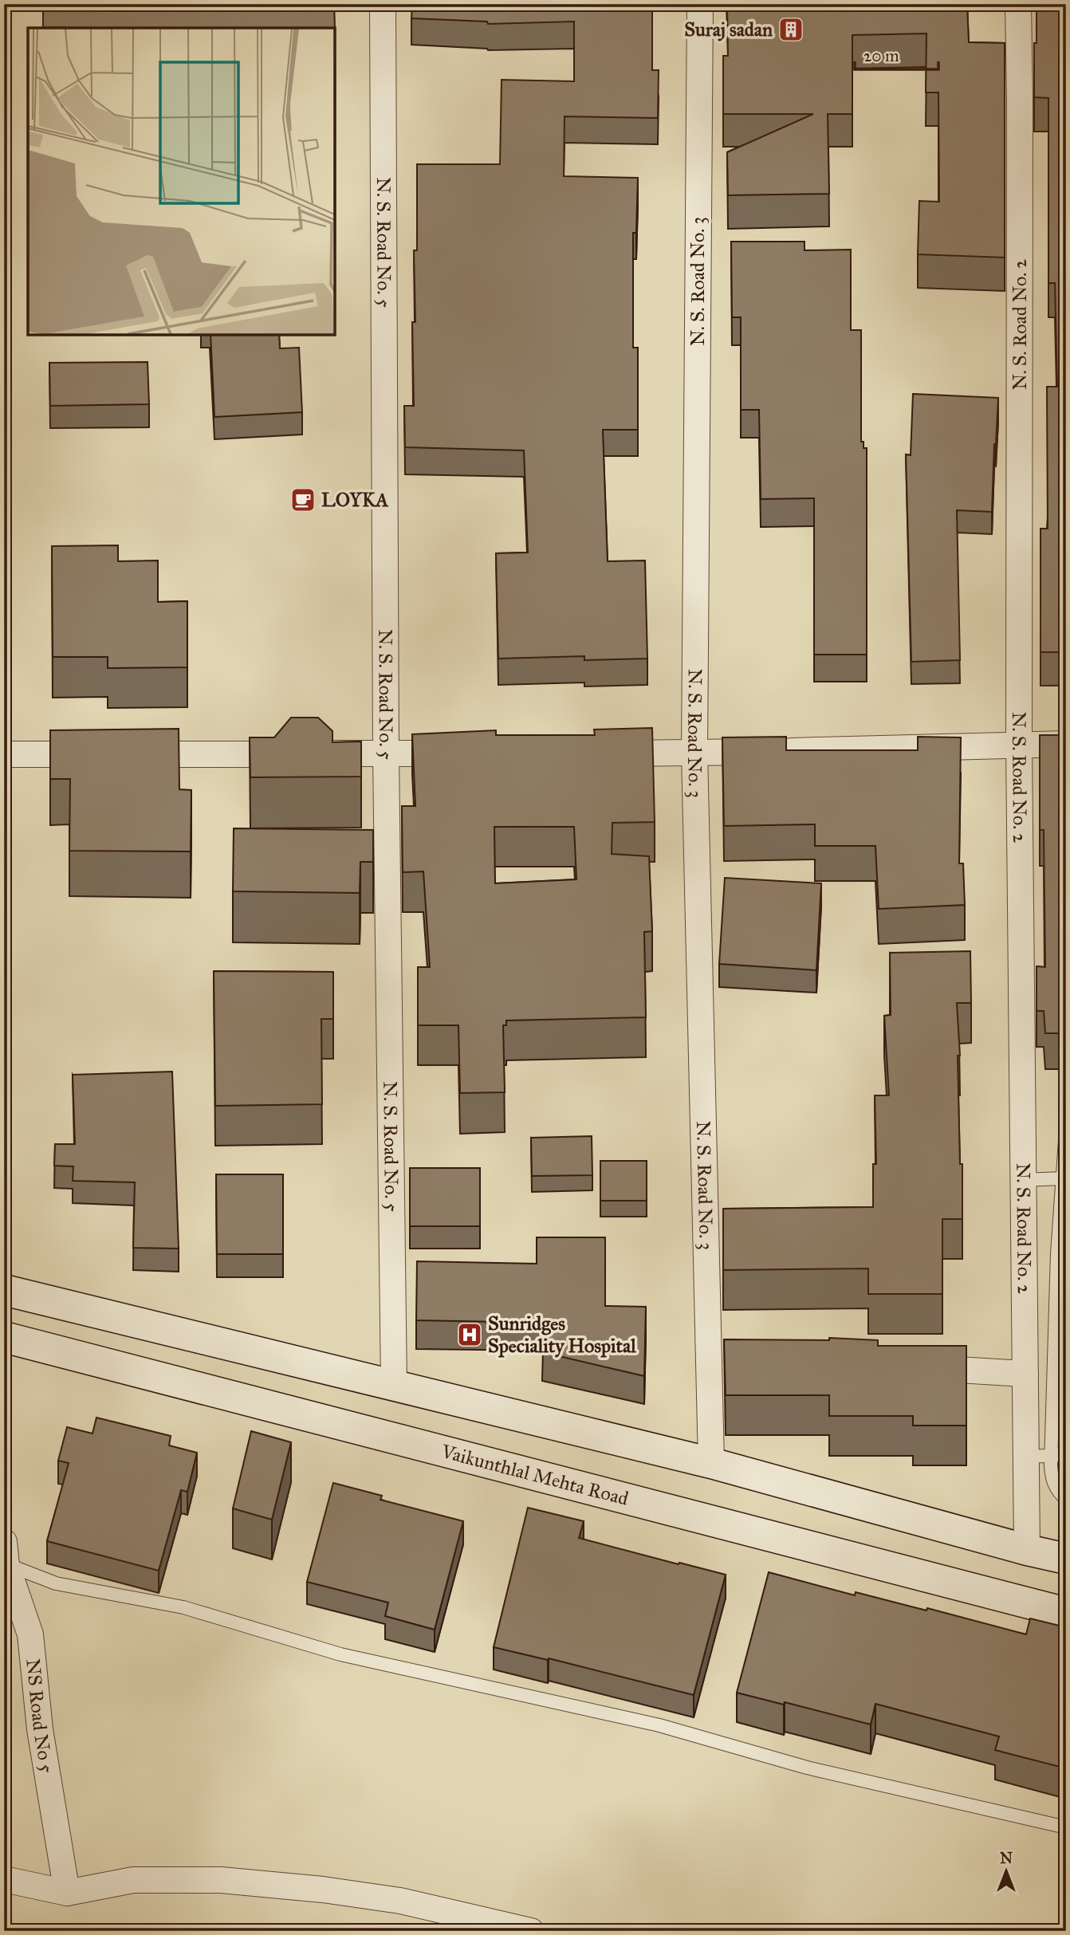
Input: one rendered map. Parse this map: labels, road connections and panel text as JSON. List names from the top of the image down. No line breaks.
{"streets":{"main road":["Vaikunthlal Mehta Road"],"street":["N. S. Road No. 5","N. S. Road No. 3","N. S. Road No. 2","NS Road No 5"]},"places":{"building":["Suraj sadan"],"cafe":["LOYKA"],"hospital":["Sunridges Speciality Hospital"]},"scale_bar":"20 m","north":"top"}
